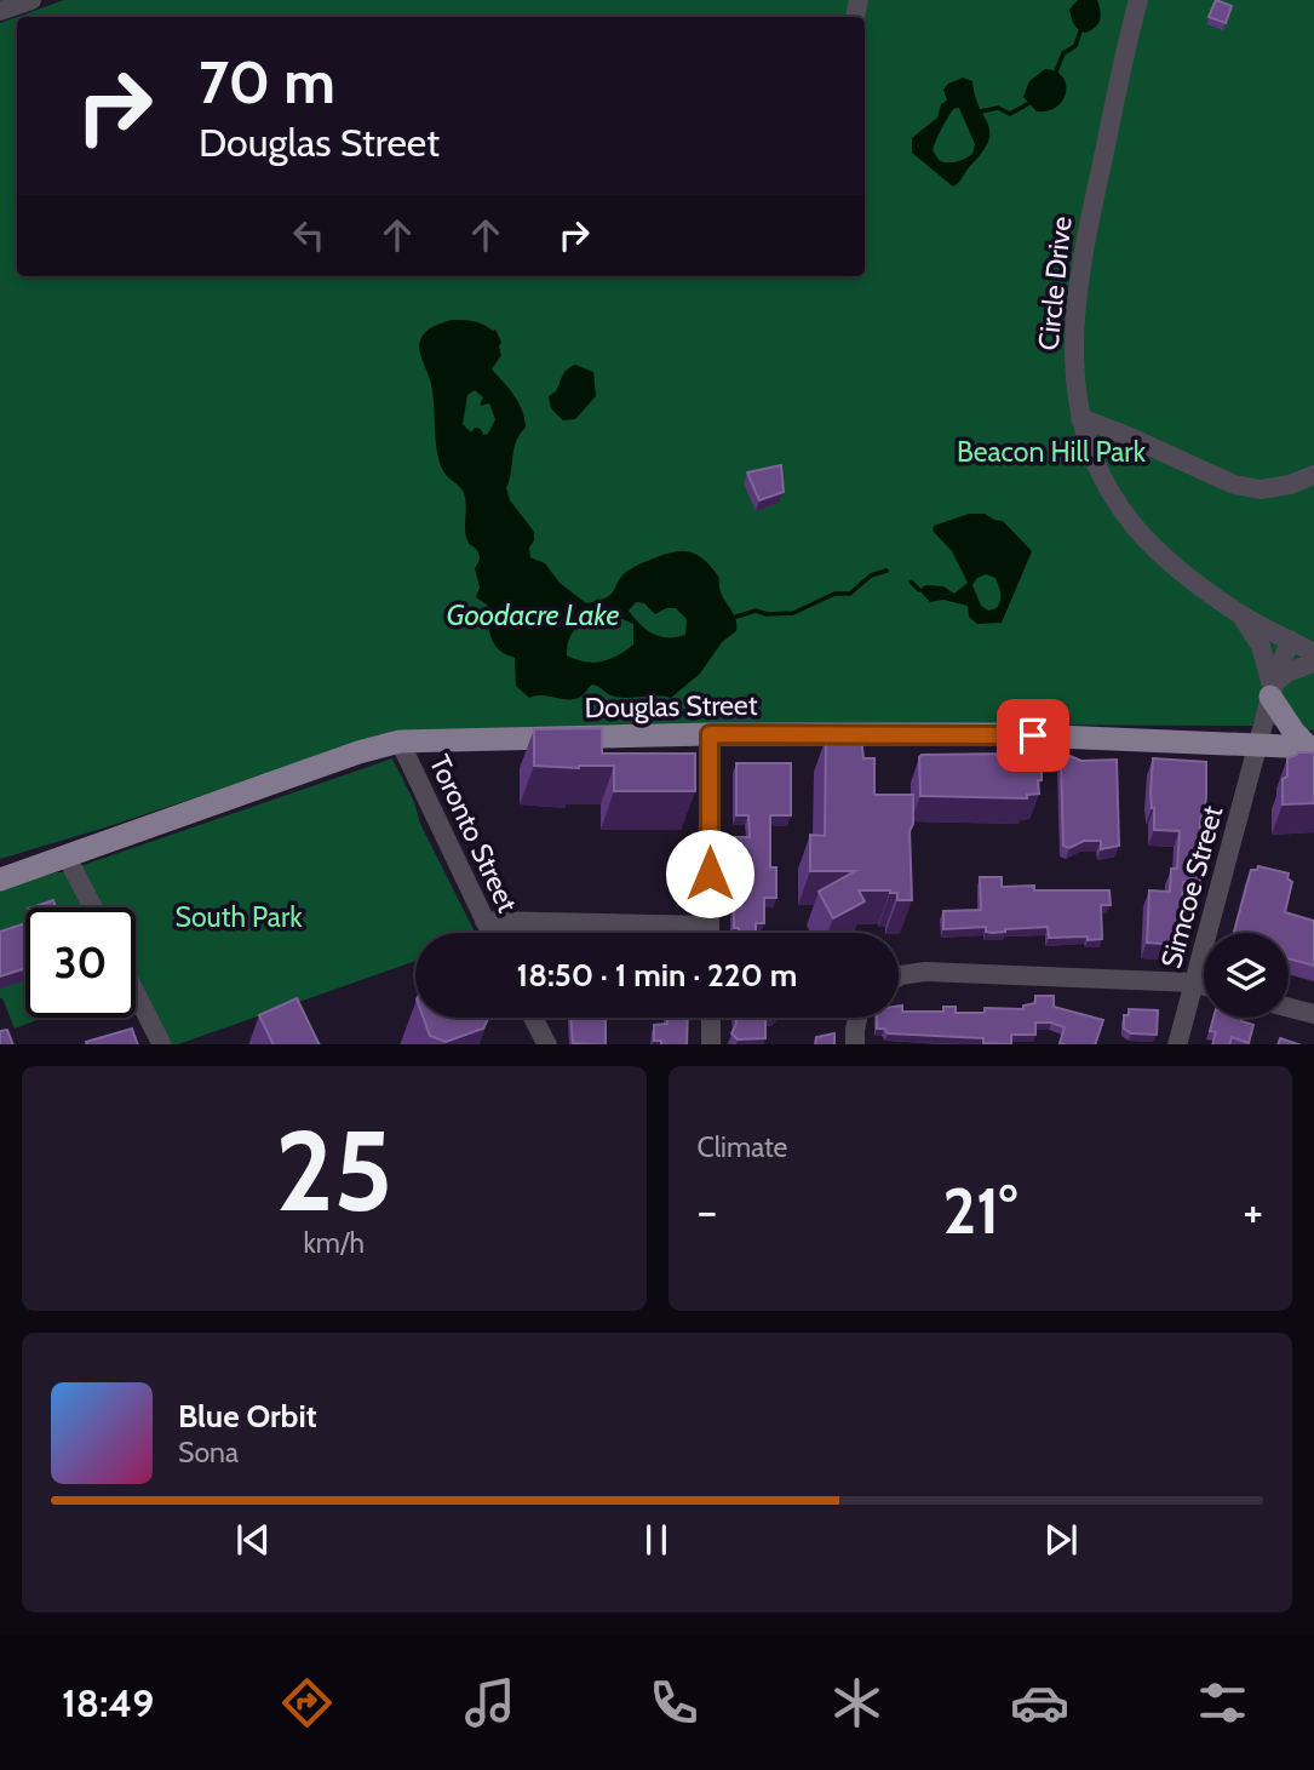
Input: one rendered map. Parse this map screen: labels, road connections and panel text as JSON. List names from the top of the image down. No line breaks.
{"streets":{"main road":["Douglas Street"],"street":["Circle Drive","Toronto Street","Simcoe Street"]},"crossings":[["Circle Drive","Douglas Street"],["Circle Drive","Simcoe Street"],["Douglas Street","Toronto Street"],["Douglas Street","Simcoe Street"]],"water":["Goodacre Lake"],"parks":["Beacon Hill Park","South Park"],"page":{"turn":["70 m","Douglas Street"],"limit":"30","trip":"18:50 · 1 min · 220 m","tile":[["25","km/h"],"Climate"],"heat":["−","21°","+"],"song":["Blue Orbit","Sona"],"tabs":"18:49"}}
